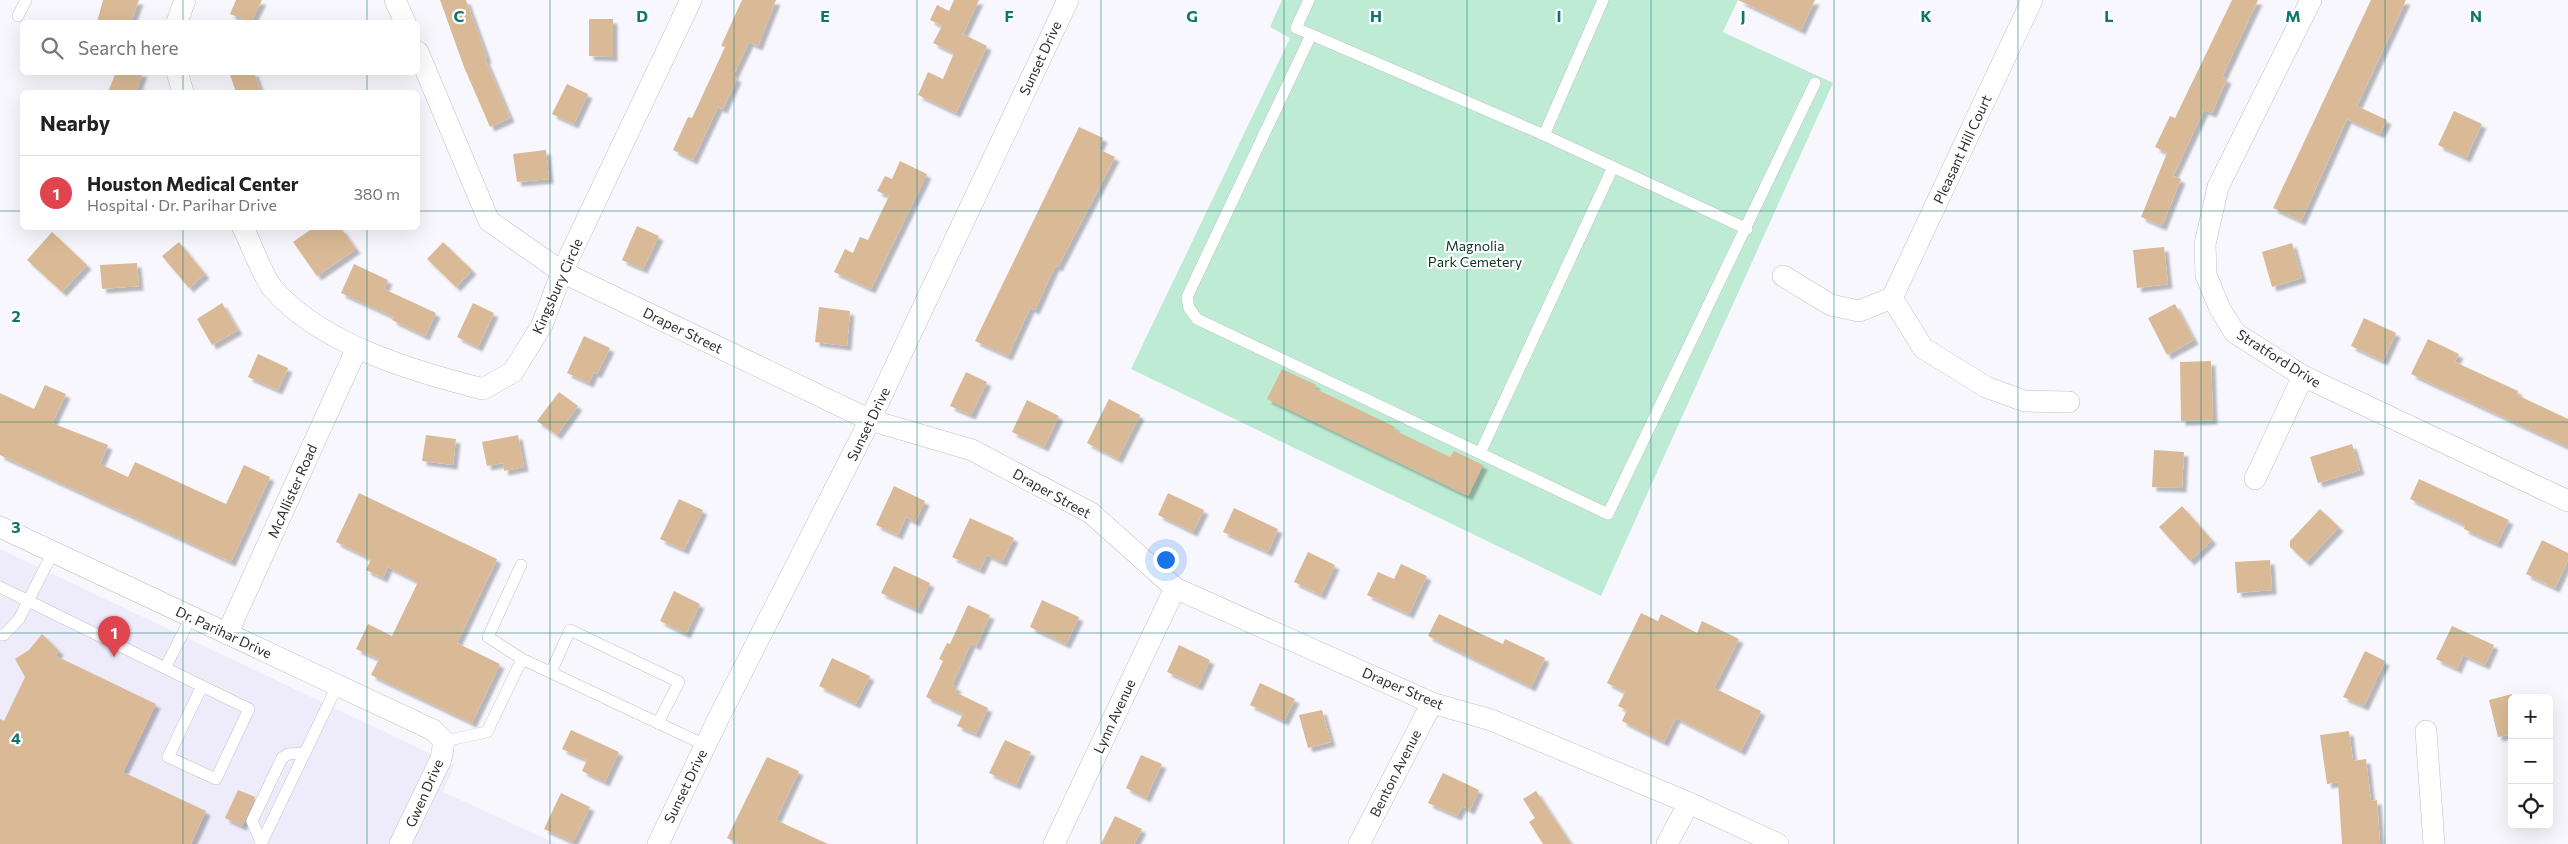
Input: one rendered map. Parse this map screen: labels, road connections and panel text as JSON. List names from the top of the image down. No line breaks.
{"streets":{"street":["Sunset Drive","Pleasant Hill Court","Kingsbury Circle","Draper Street","Stratford Drive","McAllister Road","Dr. Parihar Drive","Lynn Avenue","Benton Avenue","Gwen Drive"]},"crossings":[["Sunset Drive","Draper Street"],["Kingsbury Circle","Draper Street"],["Kingsbury Circle","McAllister Road"],["Draper Street","Lynn Avenue"],["Draper Street","Benton Avenue"],["McAllister Road","Dr. Parihar Drive"],["Dr. Parihar Drive","Gwen Drive"]],"parks":["Magnolia Park Cemetery"],"page":{"search":"Search here","heading":"Nearby","list":[{"mark":"1","name":"Houston Medical Center","note":"Hospital · Dr. Parihar Drive","value":"380 m"}],"pins":"1","map_buttons":["+","−"]},"grid":{"columns":["C","D","E","F","G","H","I","J","K","L","M","N"],"rows":["2","3","4"]}}
